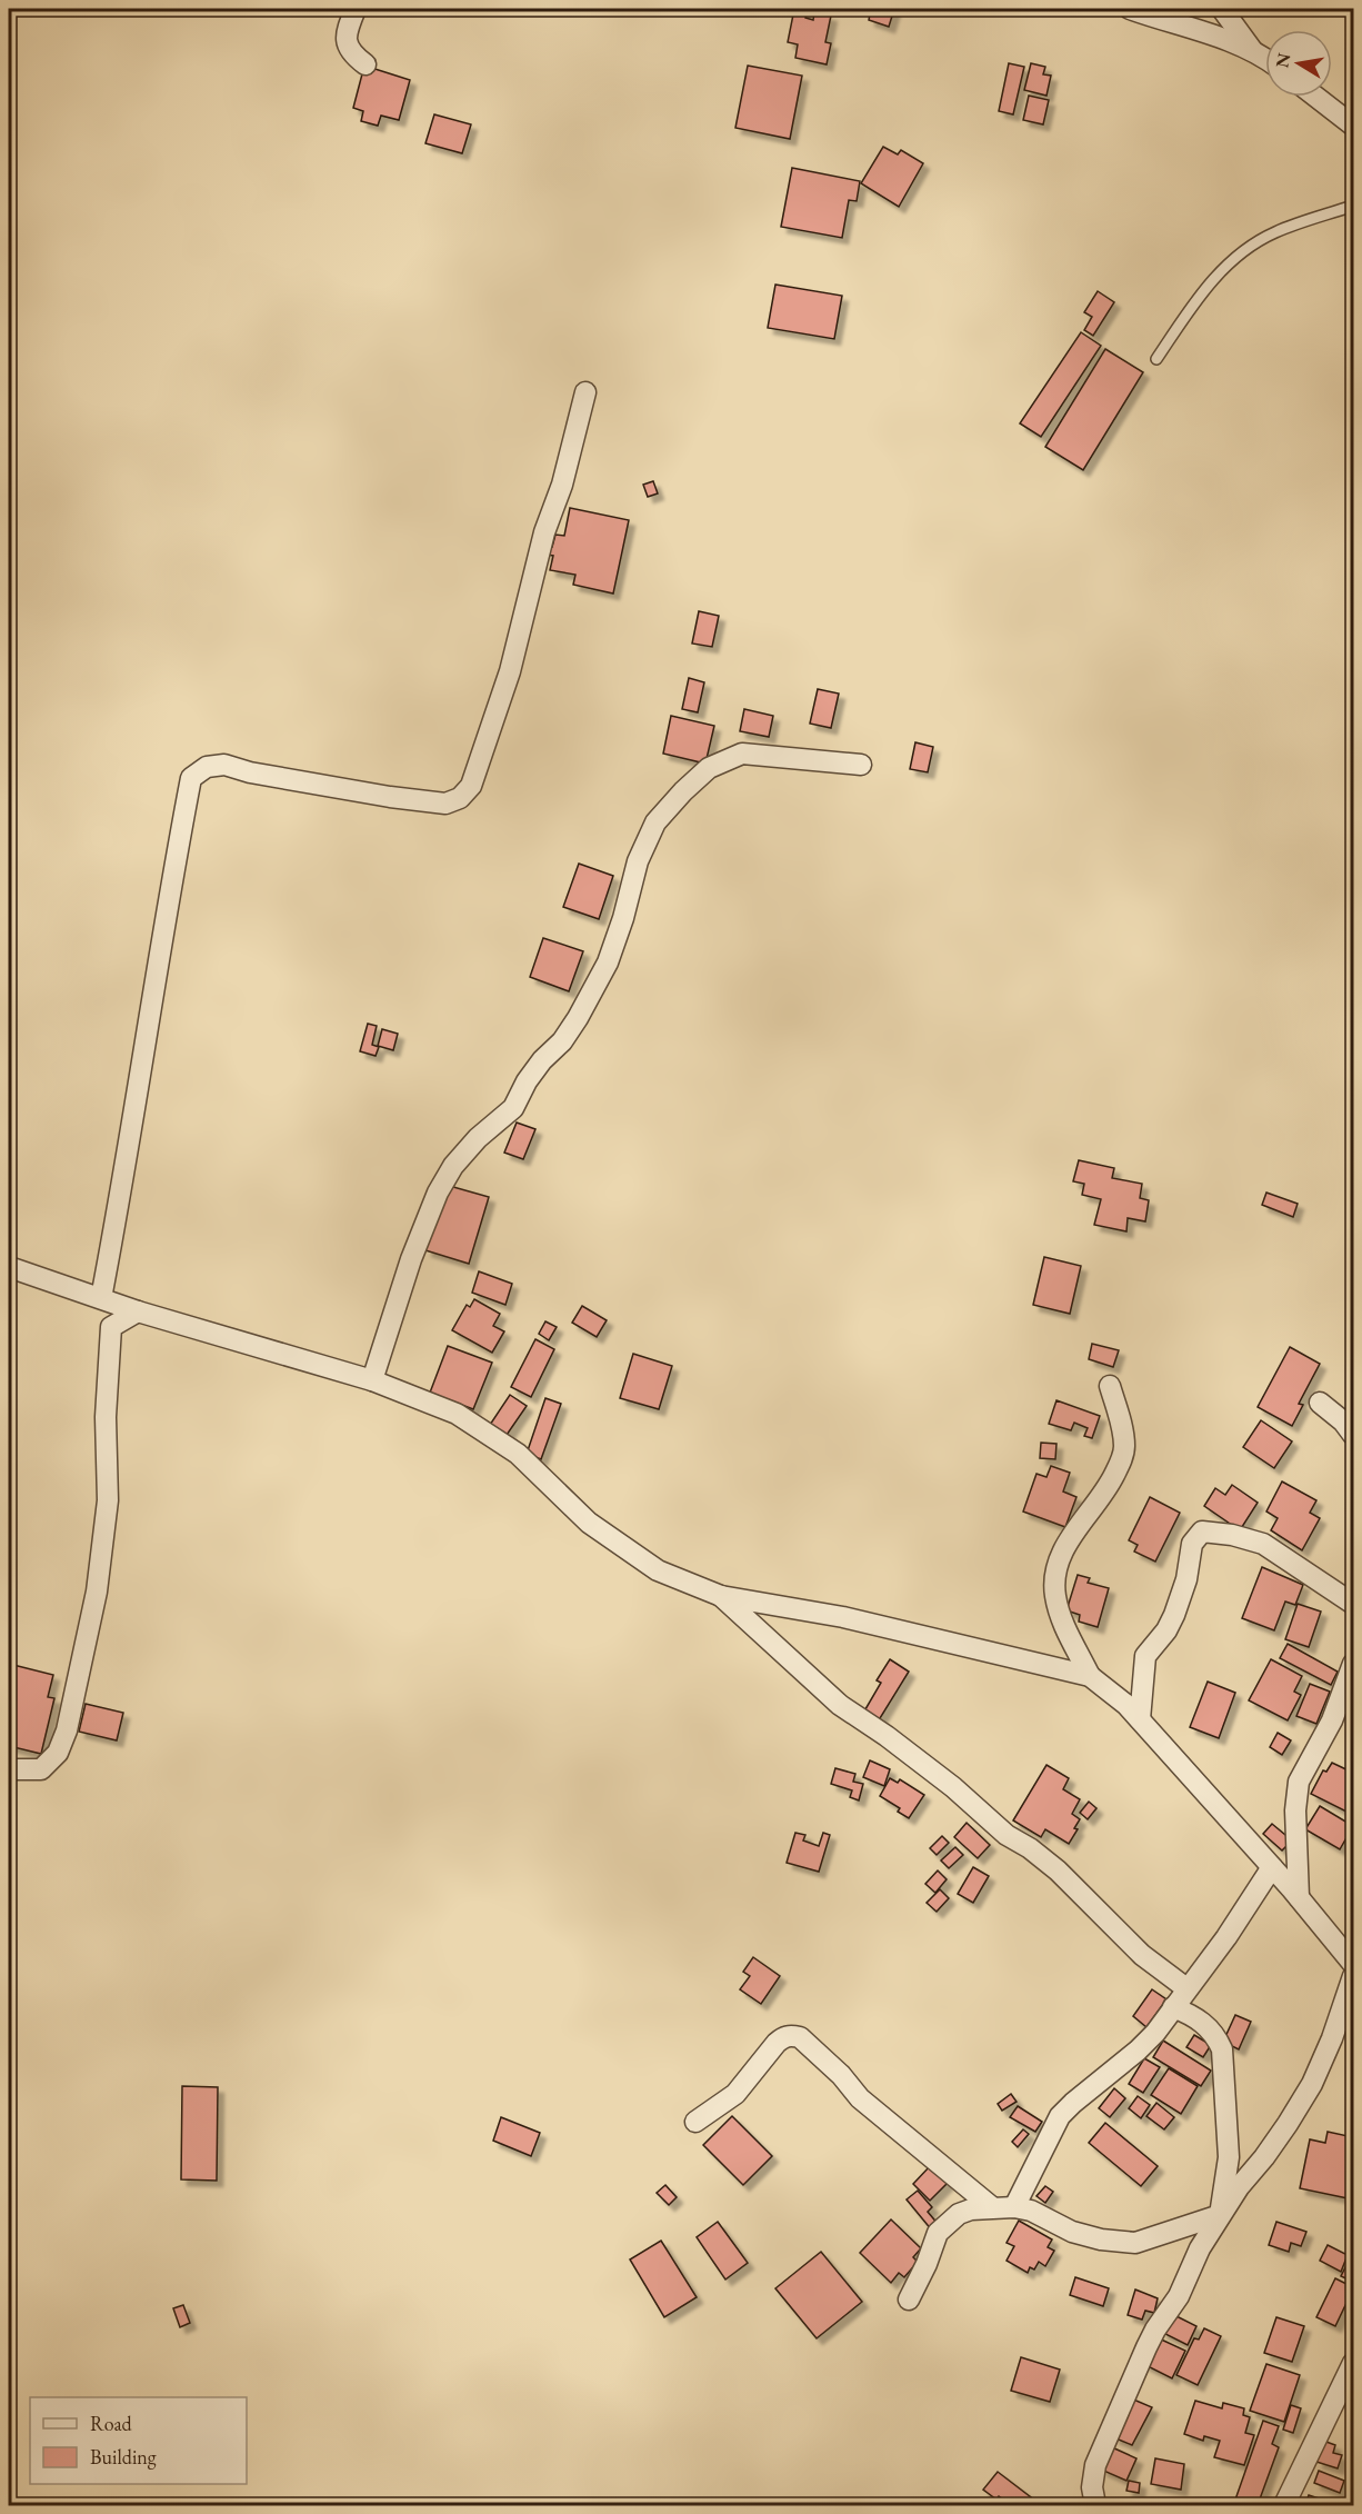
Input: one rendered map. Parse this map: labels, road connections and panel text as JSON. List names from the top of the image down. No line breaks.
{"legend":["Road","Building"],"north":"left"}
